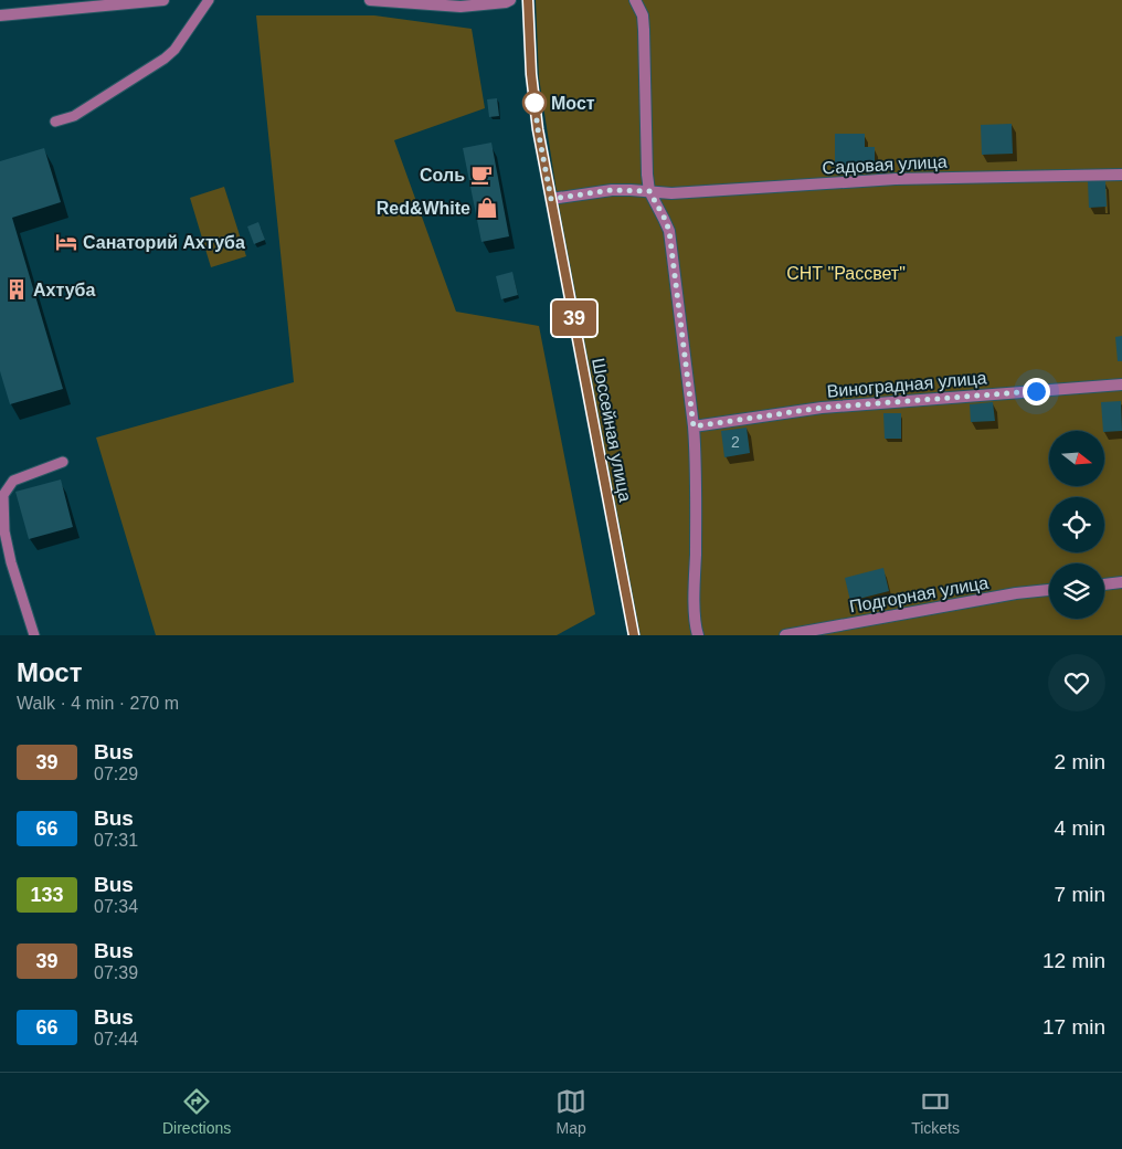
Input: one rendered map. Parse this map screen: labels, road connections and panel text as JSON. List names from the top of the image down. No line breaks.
{"streets":{"street":["Садовая улица","Виноградная улица","Шоссейная улица","Подгорная улица"]},"crossings":[["Садовая улица","Шоссейная улица"]],"parks":["СНТ \"Рассвет\""],"places":{"other":["Мост"],"cafe":["Соль"],"shop":["Red&White"],"hotel":["Санаторий Ахтуба"],"building":["Ахтуба"]},"lines":["bus line 39"],"house_numbers":["2"],"north":"right","page":{"on_map":"39","heading":["Мост","Walk · 4 min · 270 m"],"list":[{"mark":"39","name":"Bus","note":"07:29","value":"2 min"},{"mark":"66","name":"Bus","note":"07:31","value":"4 min"},{"mark":"133","name":"Bus","note":"07:34","value":"7 min"},{"mark":"39","name":"Bus","note":"07:39","value":"12 min"},{"mark":"66","name":"Bus","note":"07:44","value":"17 min"}],"tabs":["Directions","Map","Tickets"]}}
